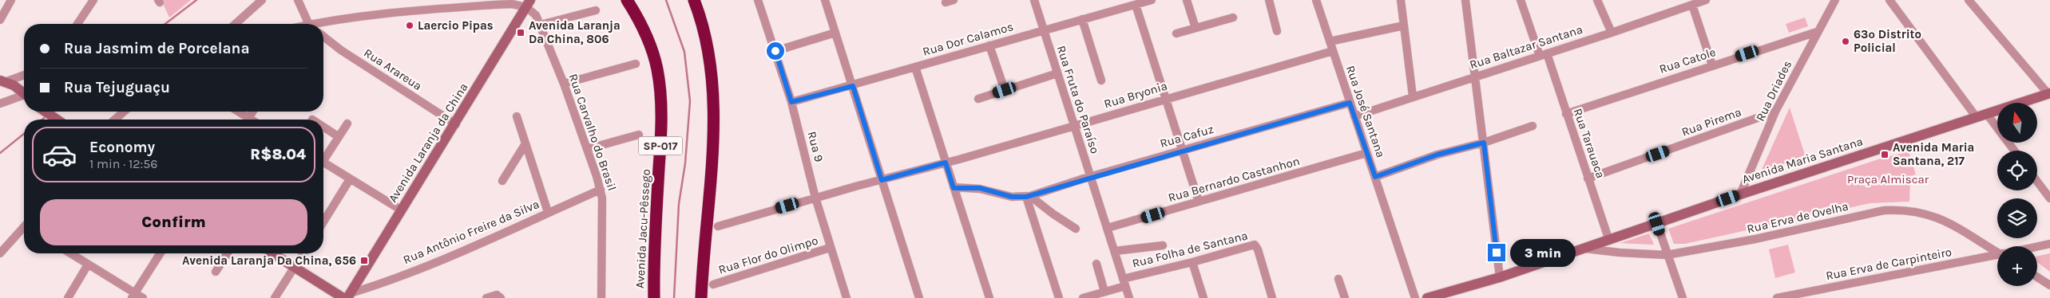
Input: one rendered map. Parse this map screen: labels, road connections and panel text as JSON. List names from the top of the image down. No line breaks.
{"streets":{"highway":["SP-017","Avenida Jacu-Pêssego"],"street":["Rua Dor Calamos","Rua Baltazar Santana","Rua Catole","Rua Arareua","Rua Driades","Rua Bryonia","Rua Fruta do Paraíso","Rua José Santana","Rua Pirema","Rua Carvalho do Brasil","Rua Cafuz","Avenida Laranja da China","Rua Tarauaca","Rua 9","Avenida Maria Santana","Rua Bernardo Castanhon","Rua Erva de Ovelha","Rua Antônio Freire da Silva","Rua Folha de Santana","Rua Flor do Olimpo","Rua Erva de Carpinteiro"]},"crossings":[["Rua Dor Calamos","Rua Fruta do Paraíso"],["Rua Dor Calamos","Rua 9"],["Rua Baltazar Santana","Rua José Santana"],["Rua Baltazar Santana","Rua Tarauaca"],["Rua Catole","Rua Driades"],["Rua Catole","Rua Tarauaca"],["Rua Arareua","Avenida Laranja da China"],["Rua Driades","Rua Pirema"],["Rua Driades","Avenida Maria Santana"],["Rua Bryonia","Rua Fruta do Paraíso"],["Rua Bryonia","Rua José Santana"],["Rua Bryonia","Rua 9"],["Rua Fruta do Paraíso","Rua Cafuz"],["Rua Fruta do Paraíso","Rua Bernardo Castanhon"],["Rua Fruta do Paraíso","Rua Folha de Santana"],["Rua José Santana","Rua Cafuz"],["Rua José Santana","Rua Bernardo Castanhon"],["Rua Pirema","Rua Tarauaca"],["Rua Carvalho do Brasil","Avenida Laranja da China"],["Rua Carvalho do Brasil","Rua Antônio Freire da Silva"],["Avenida Laranja da China","Rua Antônio Freire da Silva"],["Rua Tarauaca","Avenida Maria Santana"],["Rua 9","Rua Flor do Olimpo"],["Avenida Maria Santana","Rua Erva de Ovelha"]],"parks":["Praça Almiscar"],"places":{"other":["Laercio Pipas","63º Distrito Policial"],"transit":["Avenida Laranja Da China, 806","Avenida Maria Santana, 217","Avenida Laranja Da China, 656"]},"north":"top","page":{"banner":["Rua Jasmim de Porcelana","Rua Tejuguaçu"],"map_buttons":"+","list":[{"name":"Economy","note":"1 min · 12:56","value":"R$8.04"}],"buttons":"Confirm","bubble":"3 min"}}
